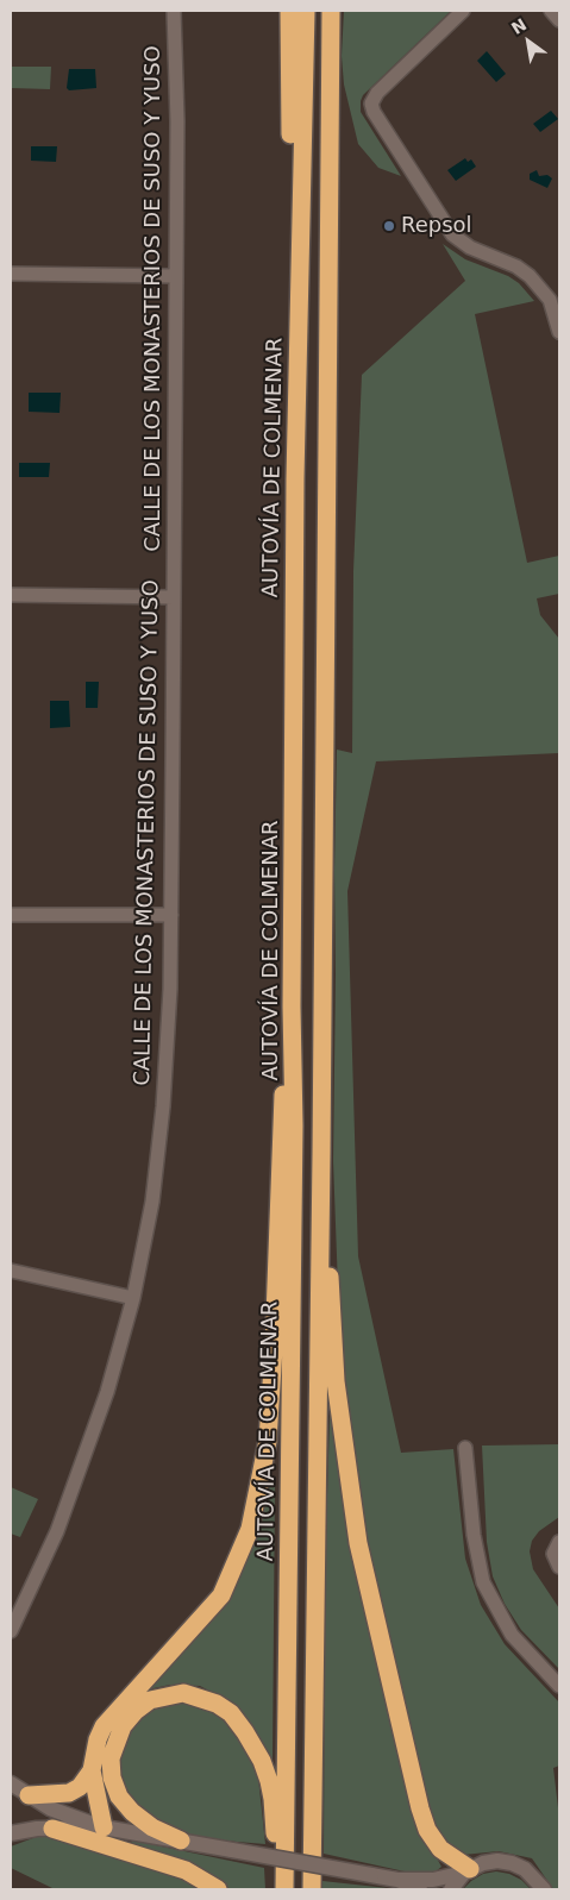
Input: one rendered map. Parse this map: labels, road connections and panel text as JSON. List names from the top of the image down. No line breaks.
{"streets":{"highway":["AUTOVÍA DE COLMENAR"],"street":["CALLE DE LOS MONASTERIOS DE SUSO Y YUSO"]},"places":["Repsol"],"north":"top left"}
